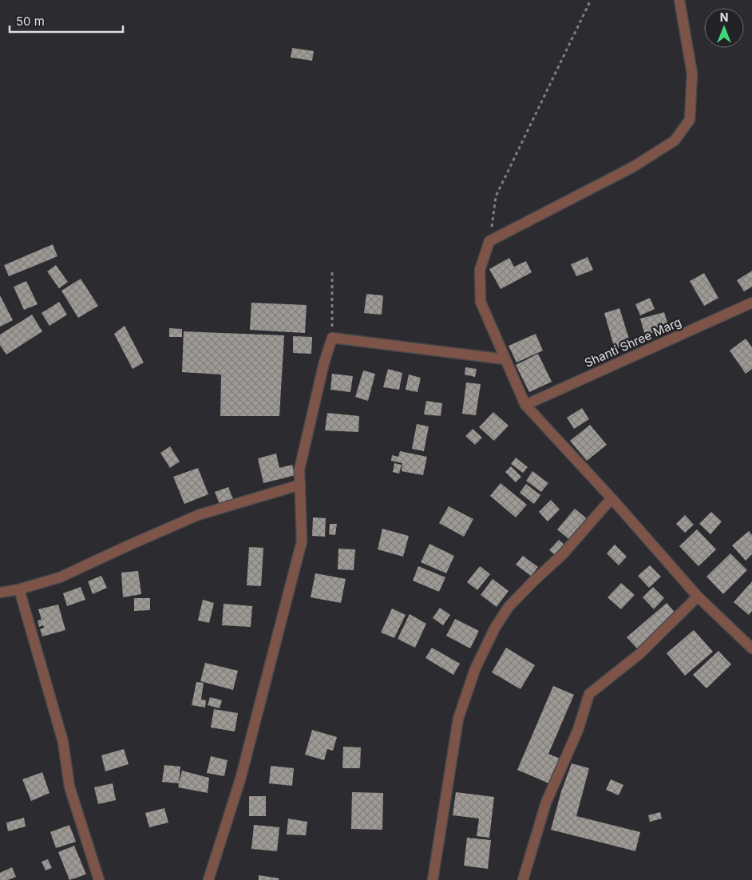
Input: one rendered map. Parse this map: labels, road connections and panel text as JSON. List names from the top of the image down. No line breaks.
{"streets":{"street":["Shanti Shree Marg"]},"scale_bar":"50 m","north":"top"}
